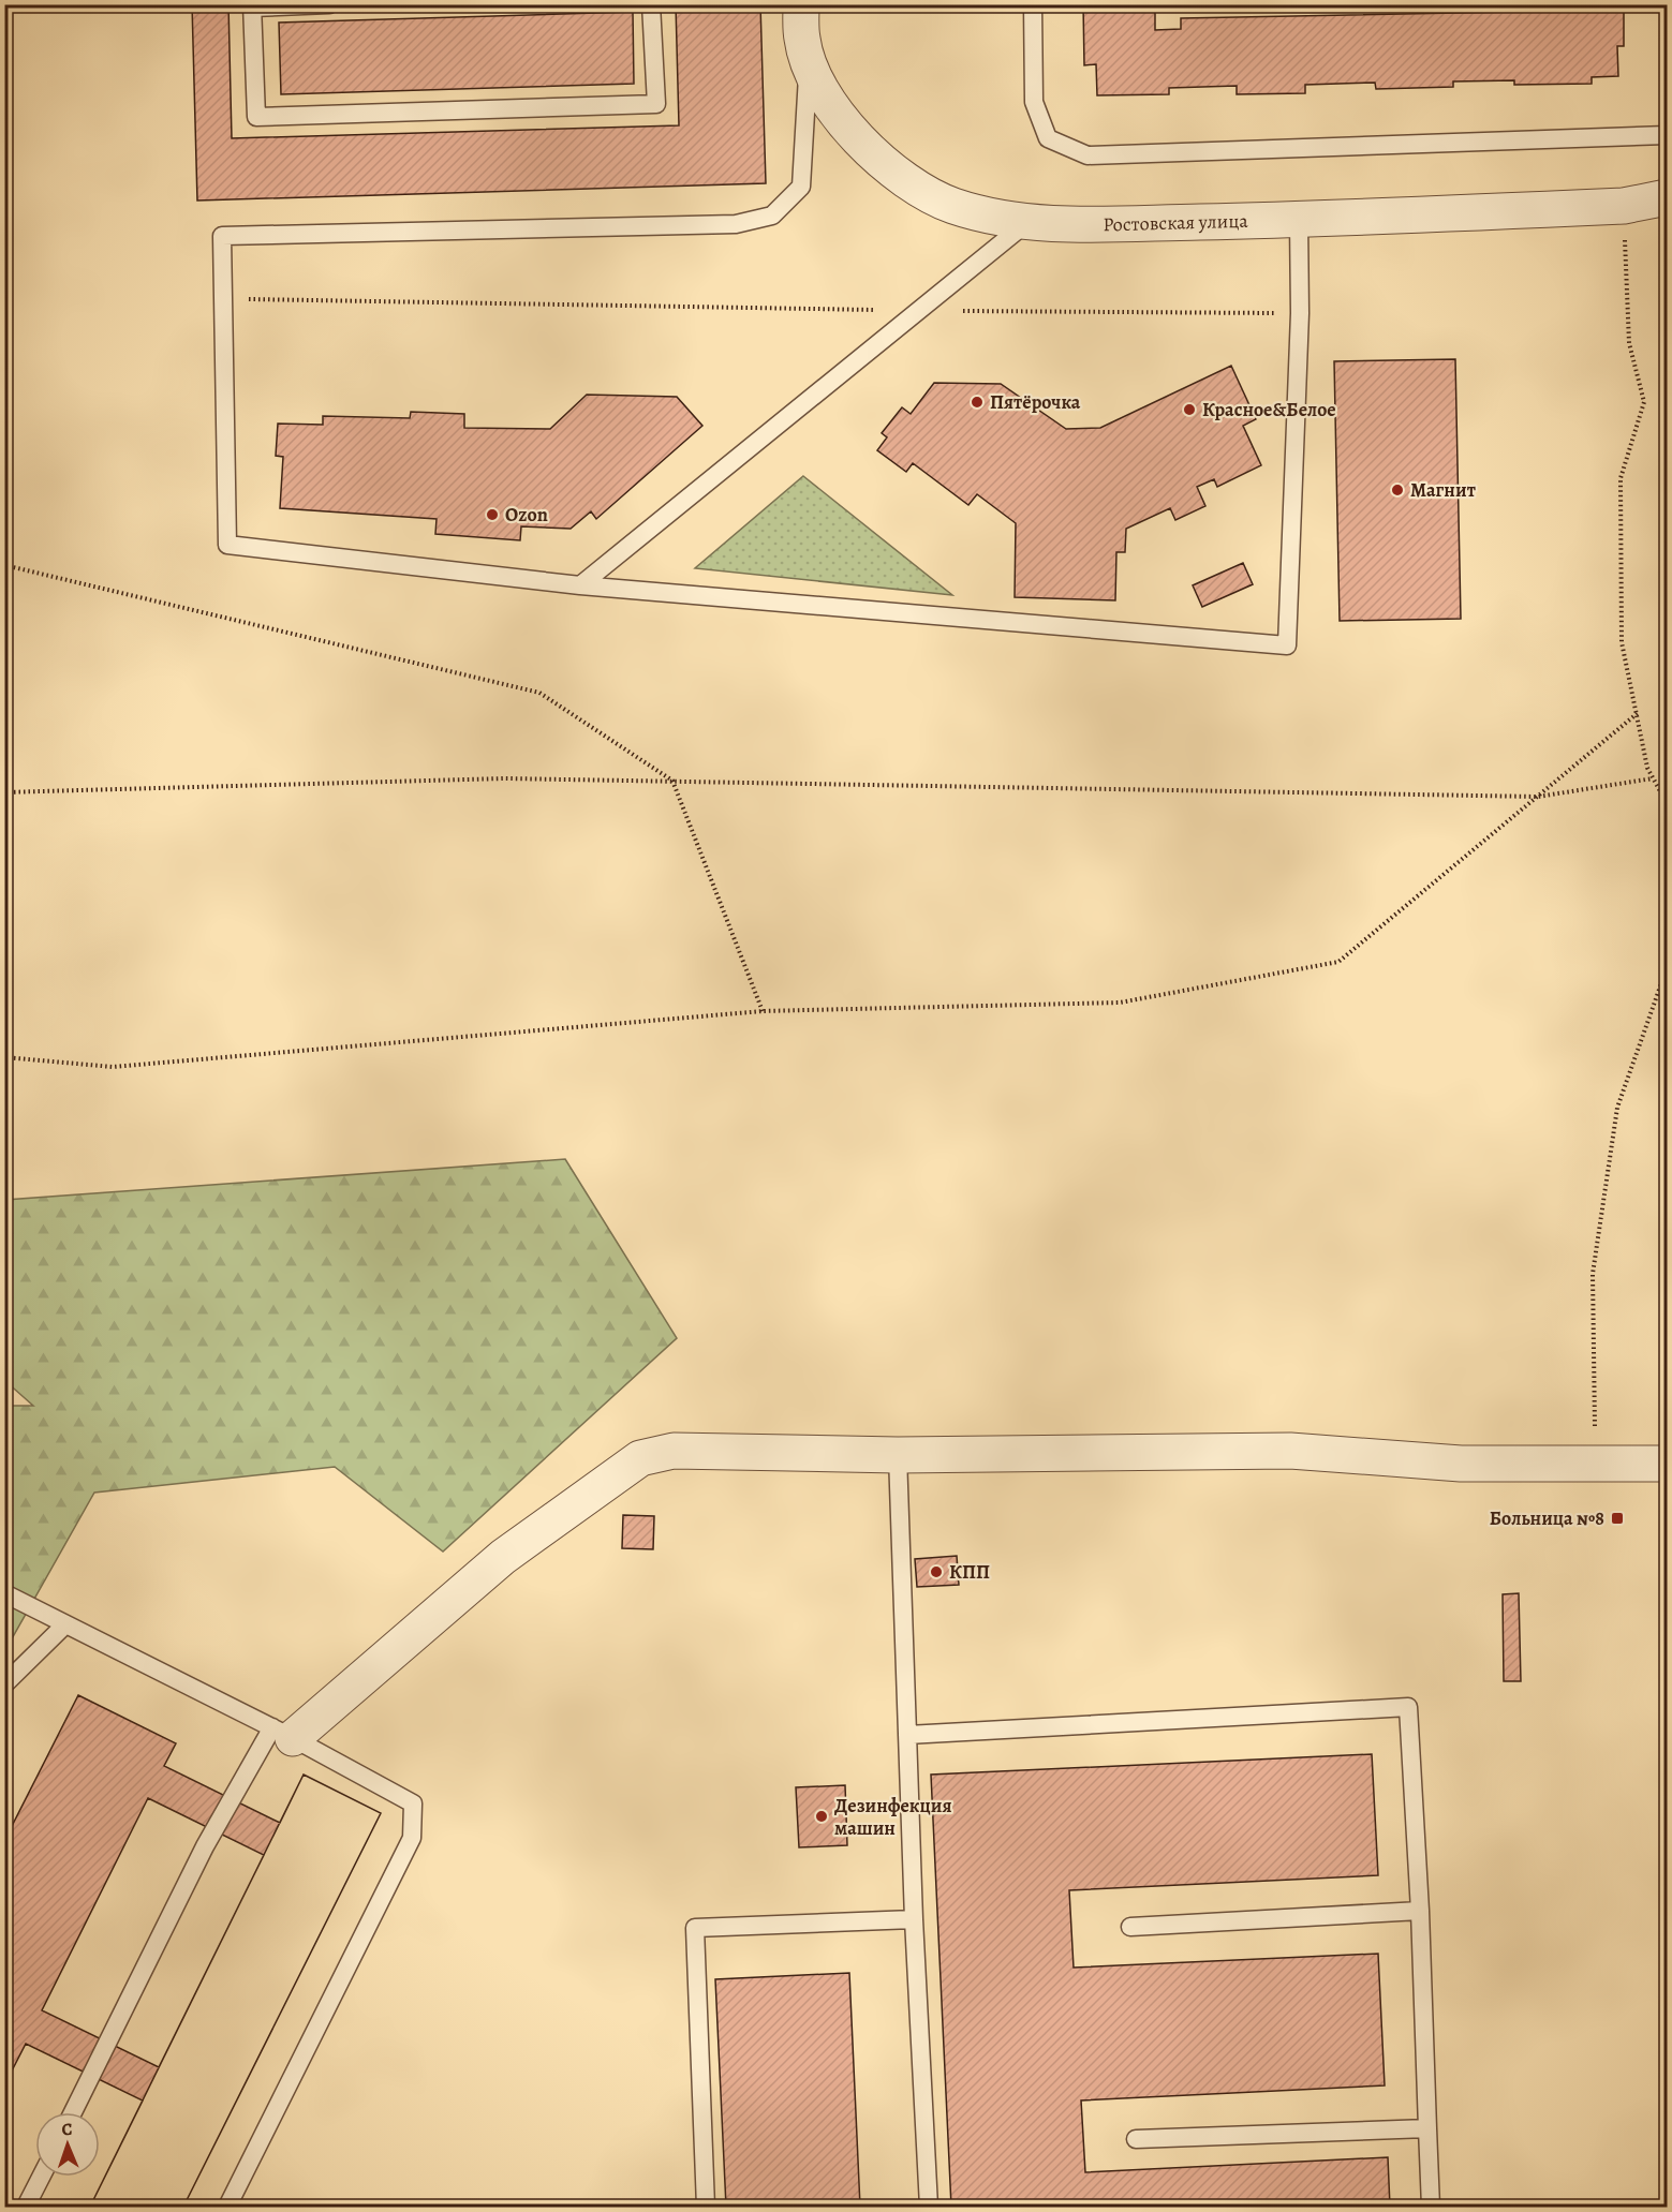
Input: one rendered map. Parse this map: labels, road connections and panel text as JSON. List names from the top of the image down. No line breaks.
{"streets":{"street":["Ростовская улица"]},"places":{"other":["Пятёрочка","Красное&Белое","Магнит","Ozon","КПП","Дезинфекция машин"],"transit":["Больница №8"]},"north":"top"}
